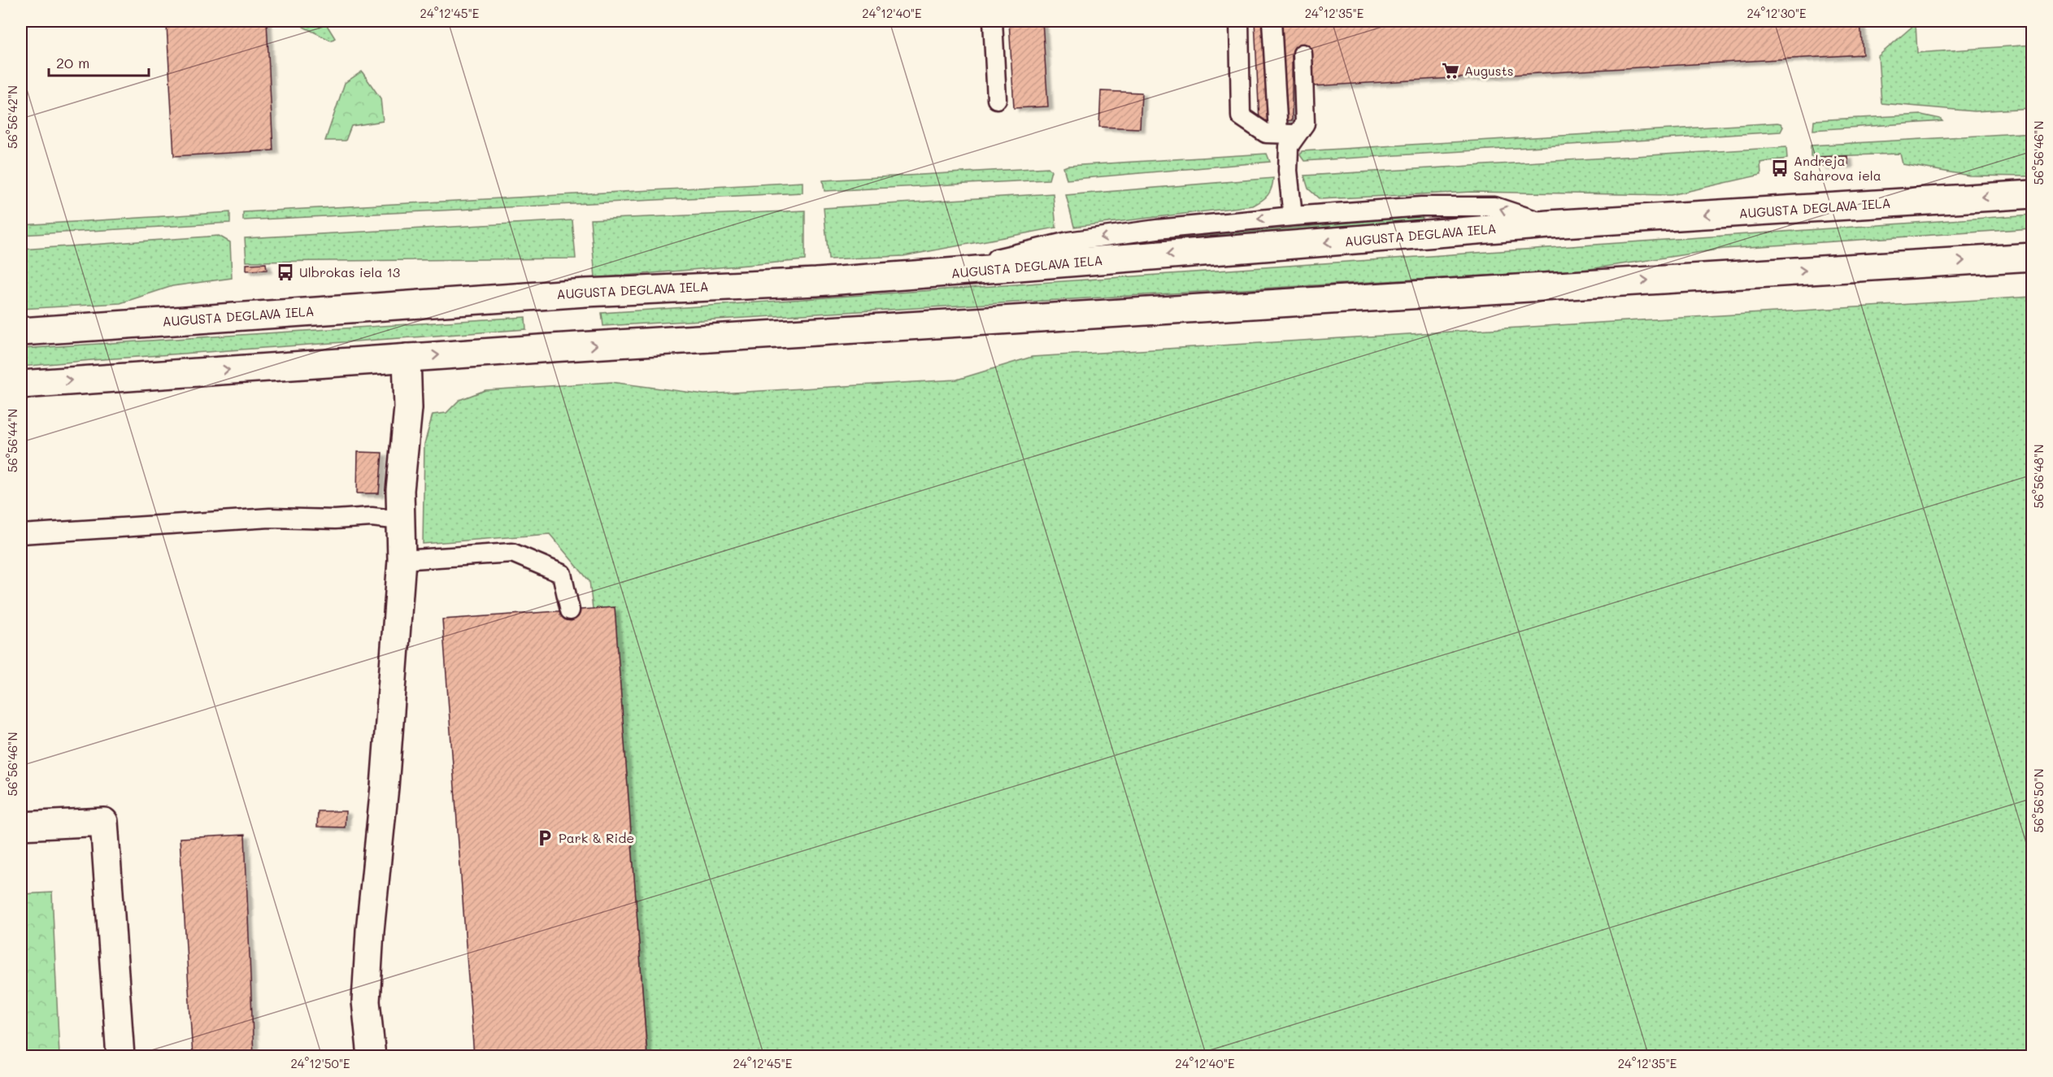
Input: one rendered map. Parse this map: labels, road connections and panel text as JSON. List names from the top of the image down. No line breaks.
{"streets":{"main road":["AUGUSTA DEGLAVA IELA"]},"places":{"supermarket":["Augusts"],"bus stop":["Andreja Saharova iela","Ulbrokas iela 13"],"parking":["Park & Ride"]},"scale_bar":"20 m","coordinates":["24°12'45\"E","24°12'40\"E","24°12'35\"E","24°12'30\"E","56°56'42\"N","56°56'46\"N","56°56'44\"N","56°56'48\"N","56°56'50\"N","24°12'50\"E"]}
